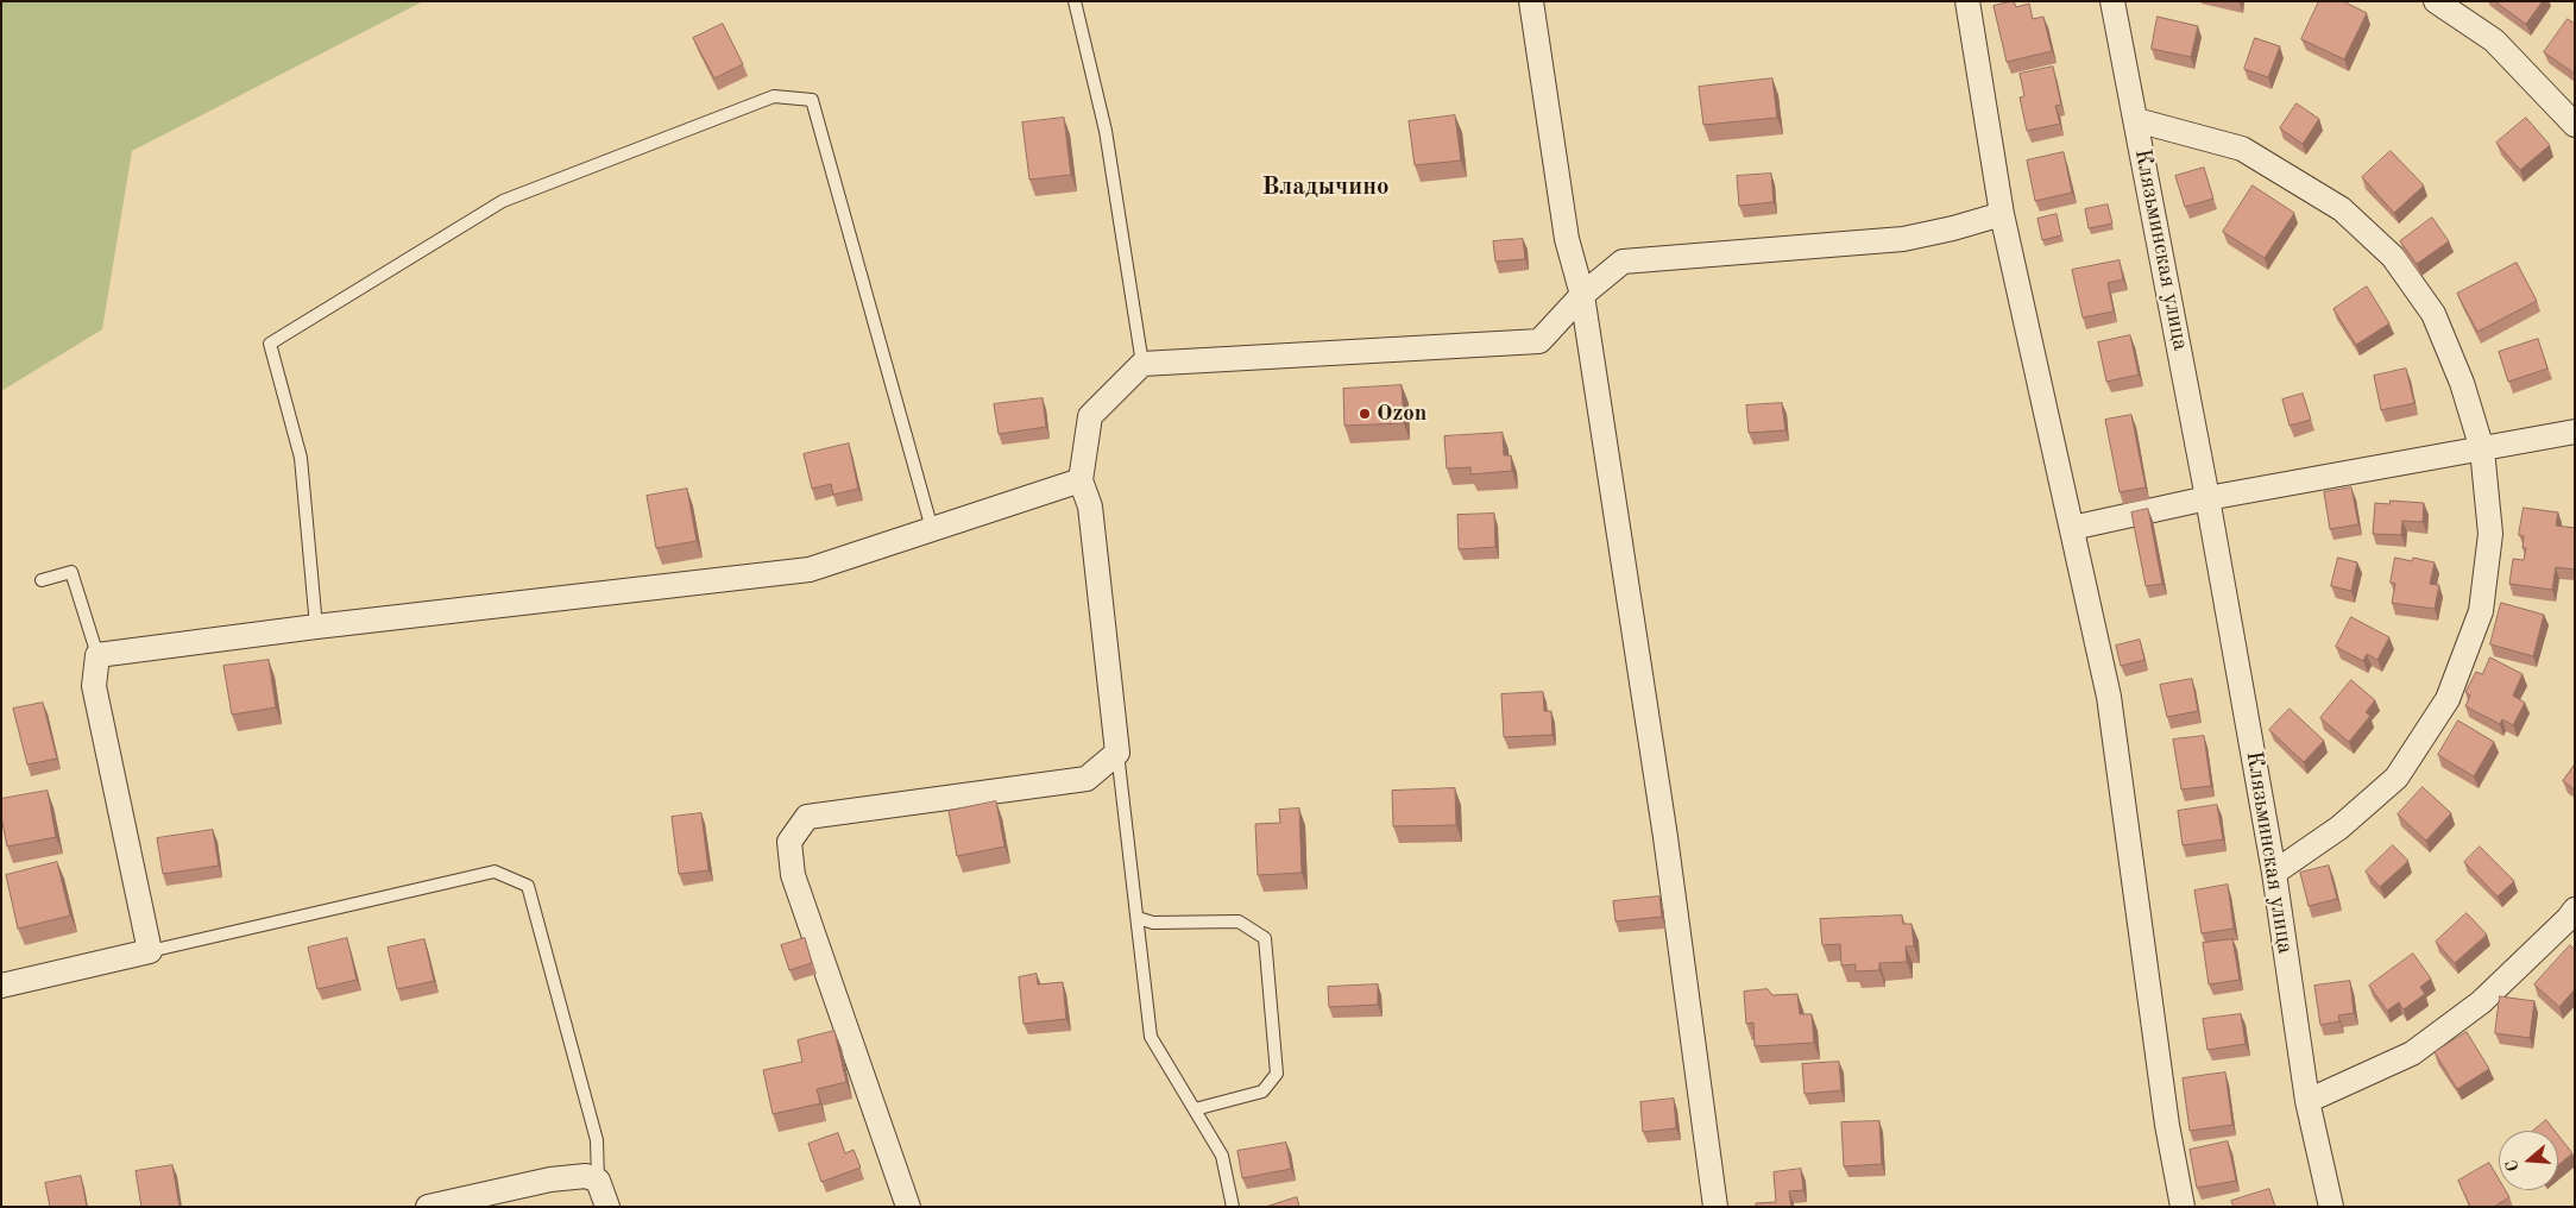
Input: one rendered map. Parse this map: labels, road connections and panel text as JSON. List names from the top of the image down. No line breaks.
{"streets":{"street":["Клязьминская улица"]},"districts":["Владычино"],"places":["Ozon"],"north":"left"}
